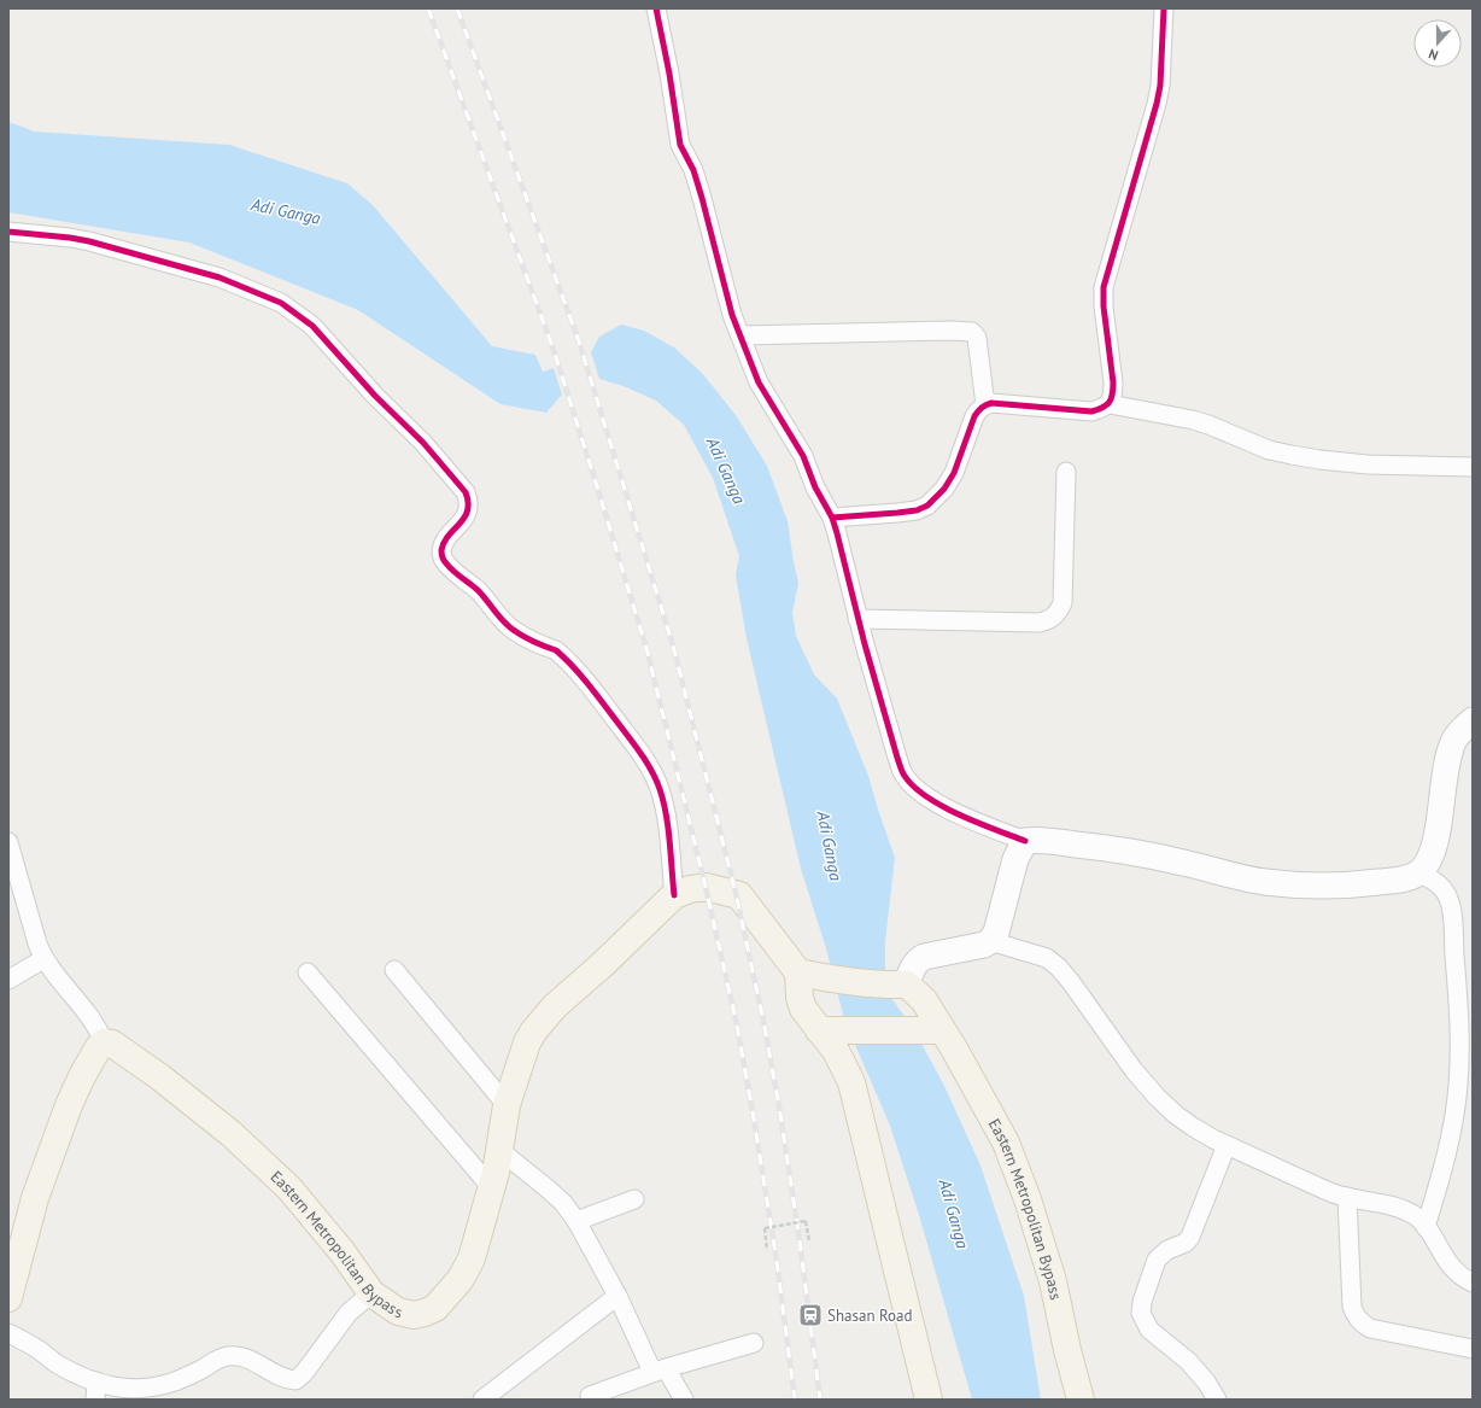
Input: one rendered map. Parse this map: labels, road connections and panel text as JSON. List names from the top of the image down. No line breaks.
{"streets":{"main road":["Eastern Metropolitan Bypass"]},"water":["Adi Ganga"],"places":{"station":["Shasan Road"]},"north":"bottom"}
